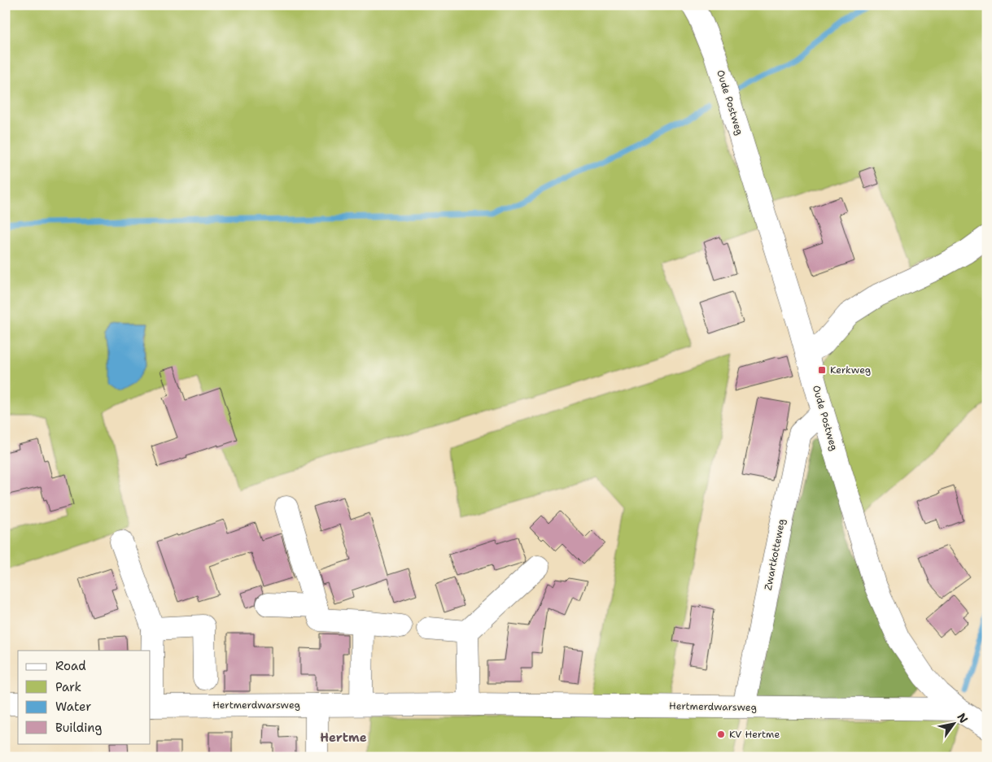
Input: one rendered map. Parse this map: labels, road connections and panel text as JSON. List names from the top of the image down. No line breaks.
{"streets":{"street":["Oude Postweg","Zwartkotteweg","Hertmerdwarsweg"]},"crossings":[["Oude Postweg","Zwartkotteweg"],["Oude Postweg","Hertmerdwarsweg"],["Zwartkotteweg","Hertmerdwarsweg"]],"districts":["Hertme"],"places":{"transit":["Kerkweg"],"other":["KV Hertme"]},"legend":["Road","Park","Water","Building"],"north":"top right"}
